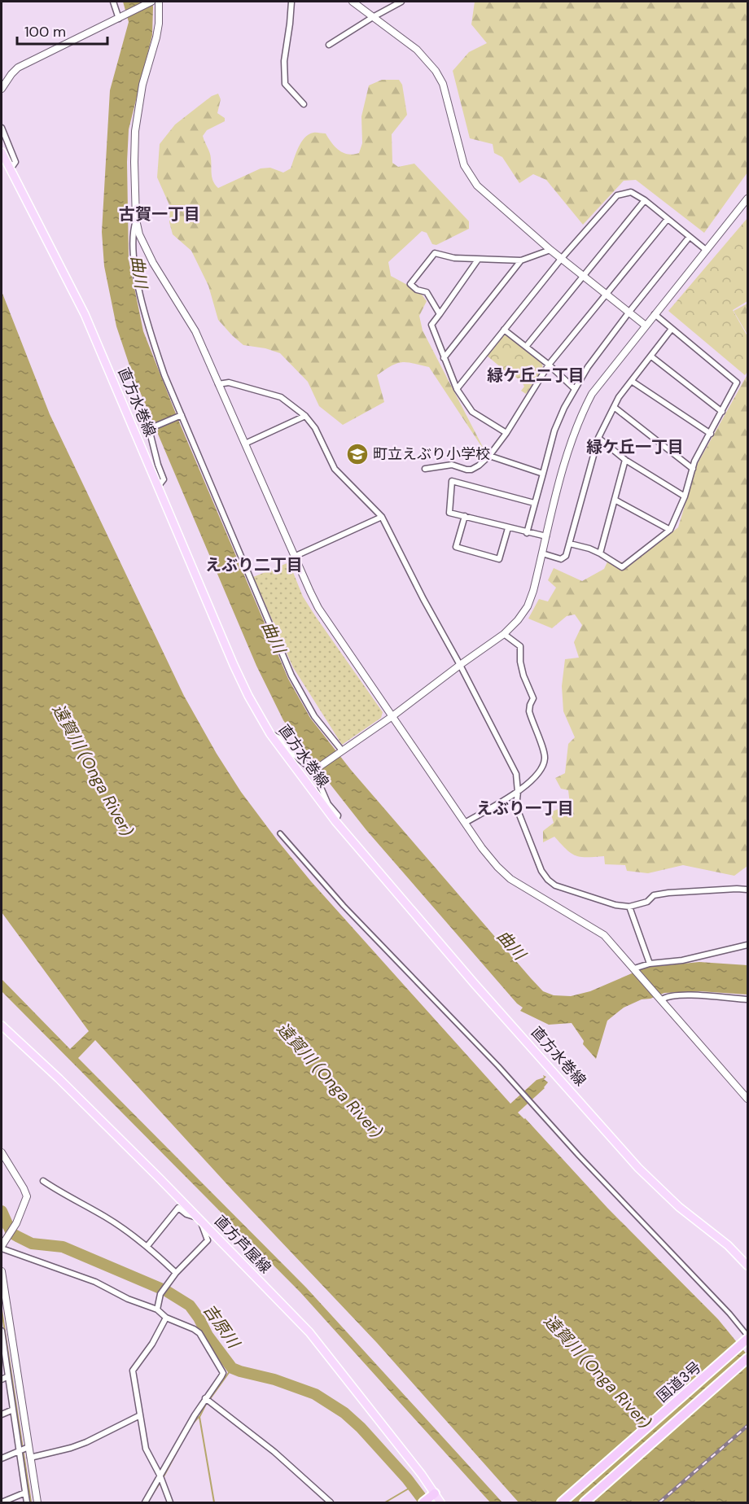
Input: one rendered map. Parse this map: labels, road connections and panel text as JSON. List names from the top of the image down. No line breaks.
{"streets":{"highway":["国道3号"],"main road":["直方水巻線","直方芦屋線"]},"districts":["古賀一丁目","緑ケ丘二丁目","緑ケ丘一丁目","えぶり二丁目","えぶり一丁目"],"water":["曲川","遠賀川 (Onga River)","吉原川"],"places":{"school or university":["町立えぶり小学校"]},"scale_bar":"100 m"}
